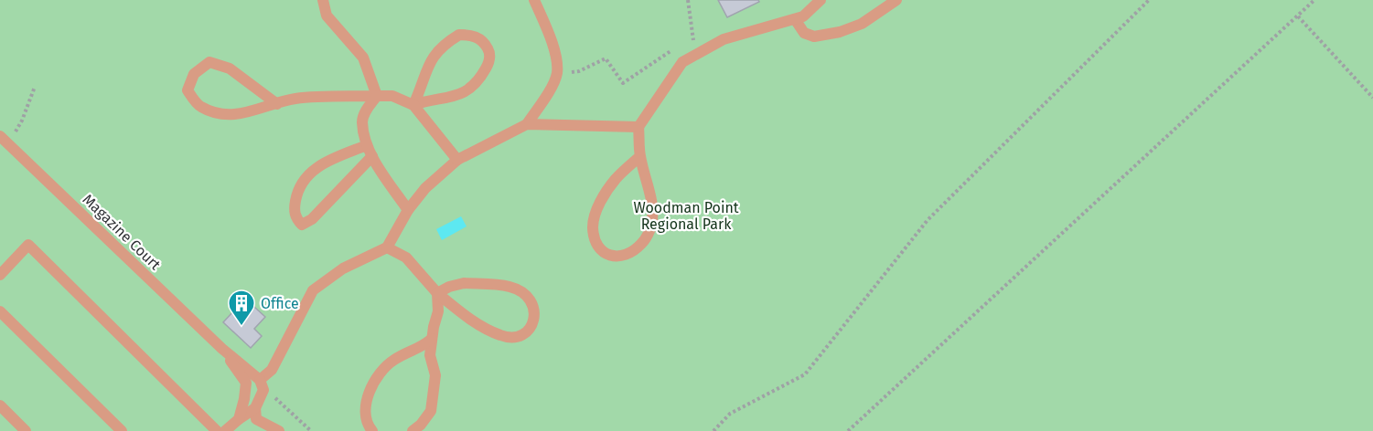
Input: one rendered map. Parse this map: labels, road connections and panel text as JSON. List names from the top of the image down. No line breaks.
{"streets":{"lane":["Magazine Court"]},"parks":["Woodman Point Regional Park"],"places":{"building":["Office"]}}
